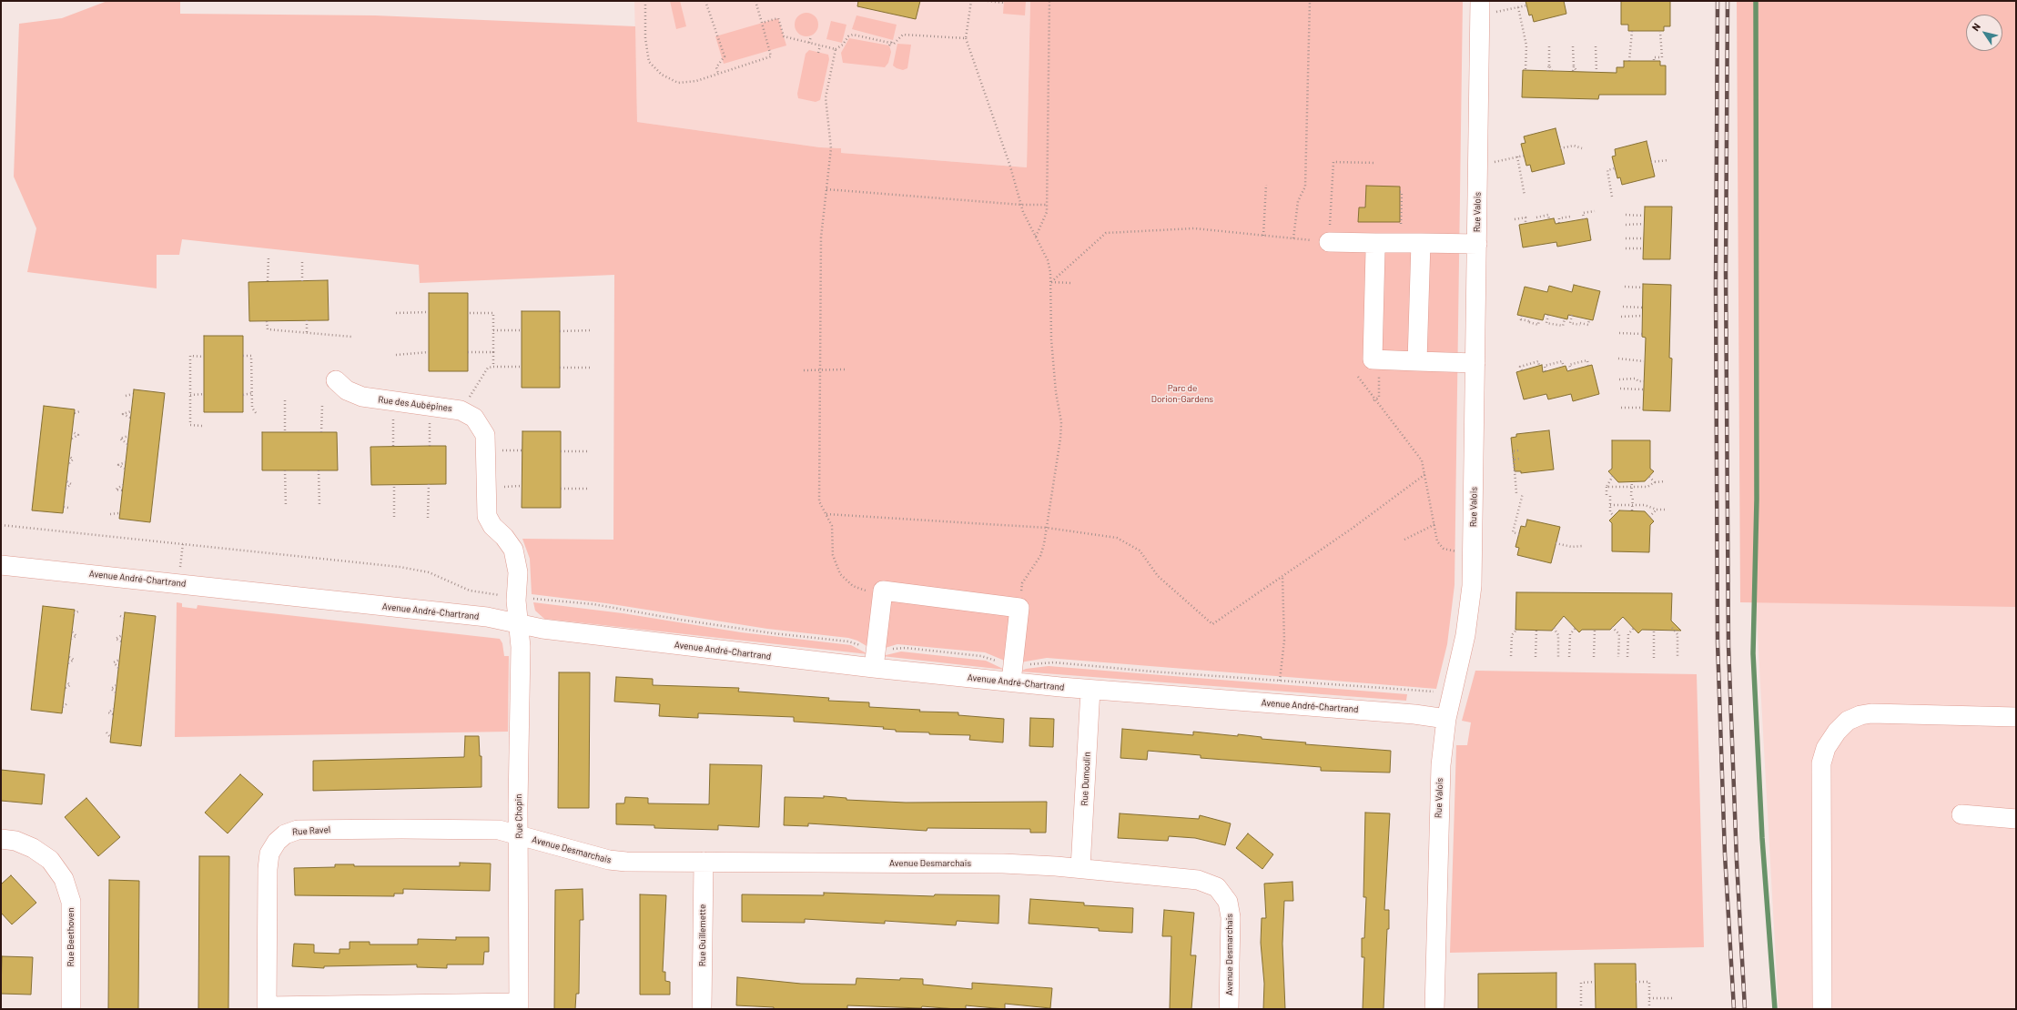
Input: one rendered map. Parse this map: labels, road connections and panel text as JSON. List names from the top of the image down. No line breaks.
{"streets":{"street":["Rue Valois","Rue des Aubépines","Avenue André-Chartrand","Rue Dumoulin","Rue Chopin","Rue Ravel","Avenue Desmarchais","Rue Guillemette","Rue Beethoven"]},"crossings":[["Rue Valois","Avenue André-Chartrand"],["Rue des Aubépines","Avenue André-Chartrand"],["Rue des Aubépines","Rue Chopin"],["Avenue André-Chartrand","Rue Dumoulin"],["Avenue André-Chartrand","Rue Chopin"],["Rue Dumoulin","Avenue Desmarchais"],["Rue Chopin","Rue Ravel"],["Rue Chopin","Avenue Desmarchais"],["Rue Ravel","Avenue Desmarchais"],["Avenue Desmarchais","Rue Guillemette"]],"parks":["Parc de Dorion-Gardens"],"north":"top left"}
